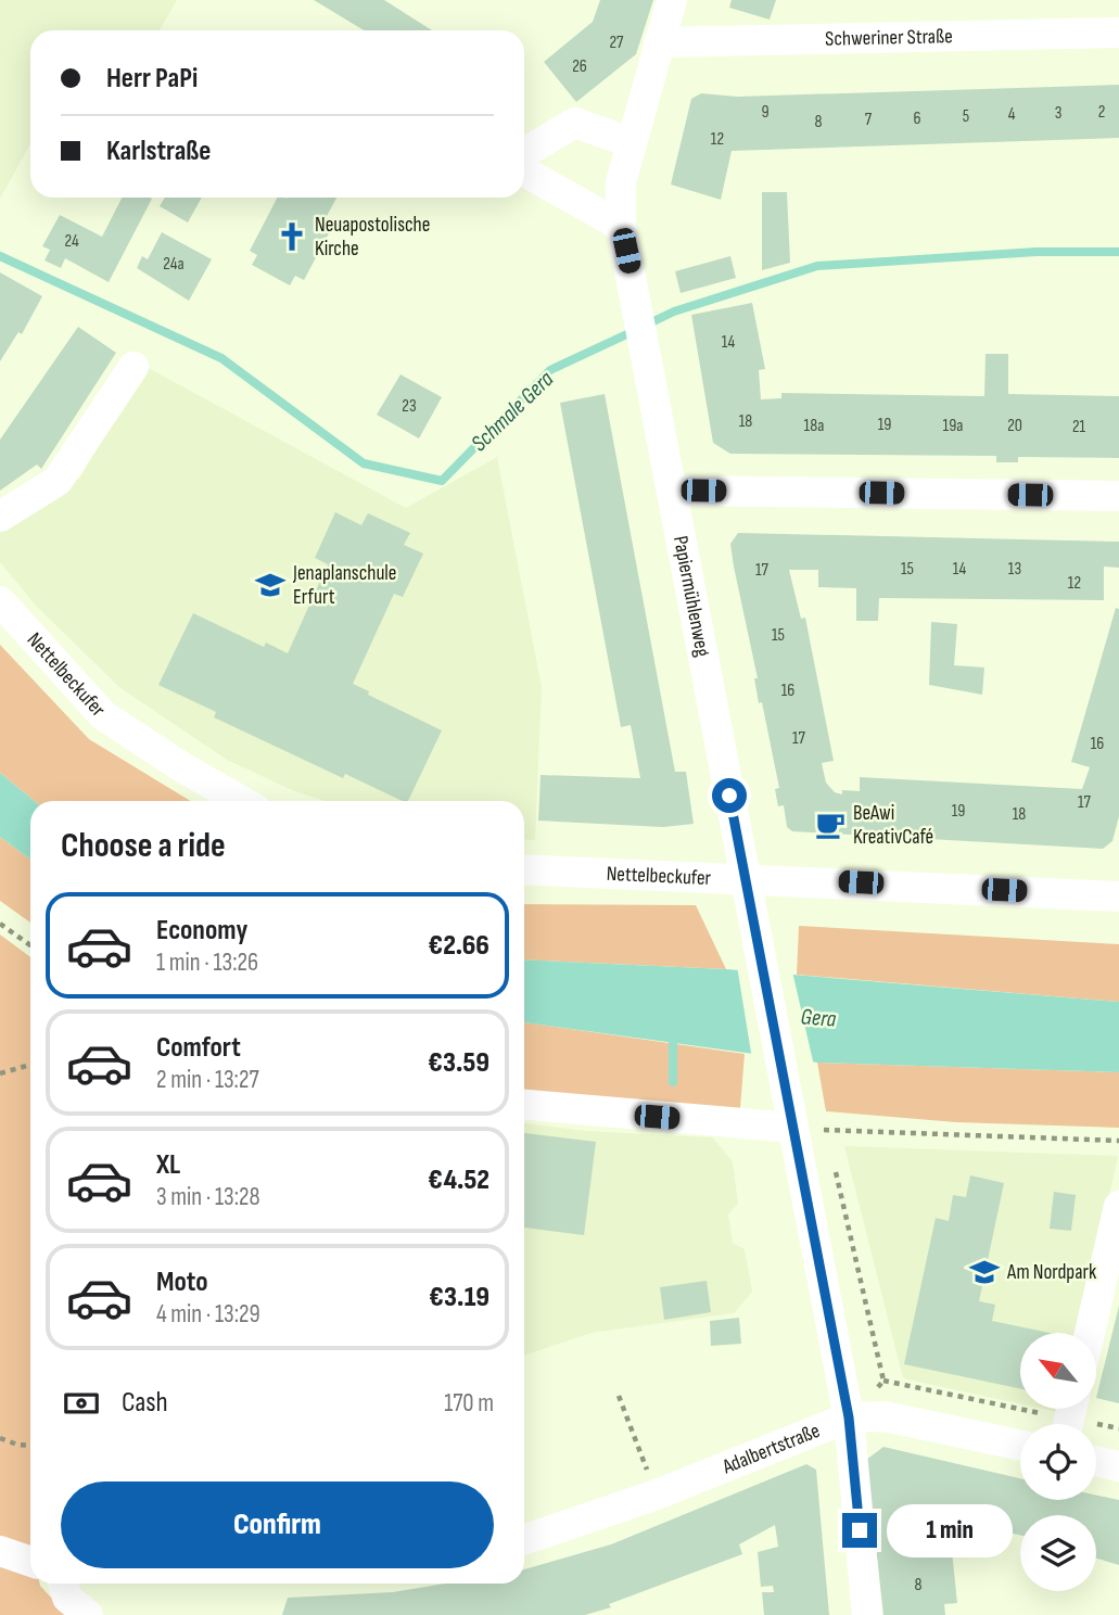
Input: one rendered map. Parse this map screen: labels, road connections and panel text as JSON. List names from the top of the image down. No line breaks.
{"streets":{"street":["Schweriner Straße","Papiermühlenweg","Nettelbeckufer","Adalbertstraße"]},"crossings":[["Schweriner Straße","Papiermühlenweg"],["Papiermühlenweg","Nettelbeckufer"],["Papiermühlenweg","Adalbertstraße"]],"water":["Schmale Gera","Gera"],"places":{"church":["Neuapostolische Kirche"],"school or university":["Jenaplanschule Erfurt","Am Nordpark"],"cafe":["BeAwi KreativCafé"]},"house_numbers":["27","26","9","2","3","4","5","6","7","8","12","24","24a","14","23","18","19","18a","19a","20","21","15","14","13","17","12","15","16","17","16","17","19","18","8"],"north":"top left","page":{"banner":["Herr PaPi","Karlstraße"],"heading":"Choose a ride","list":[{"name":"Economy","note":"1 min · 13:26","value":"€2.66"},{"name":"Comfort","note":"2 min · 13:27","value":"€3.59"},{"name":"XL","note":"3 min · 13:28","value":"€4.52"},{"name":"Moto","note":"4 min · 13:29","value":"€3.19"}],"pay":["Cash","170 m"],"buttons":"Confirm","bubble":"1 min"}}
